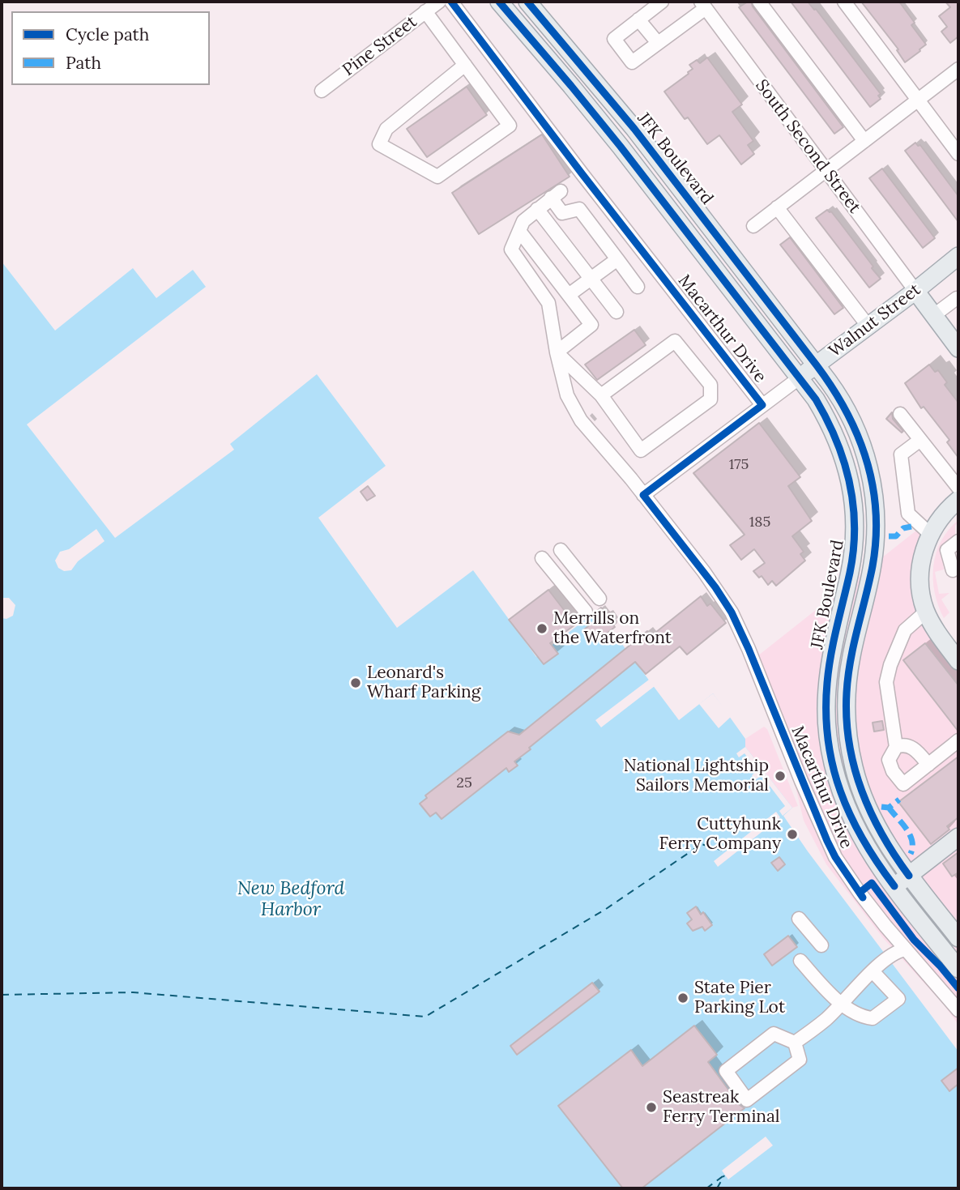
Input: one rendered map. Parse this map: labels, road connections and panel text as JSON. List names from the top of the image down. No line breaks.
{"streets":{"main road":["JFK Boulevard","Walnut Street"],"street":["Pine Street","South Second Street","Macarthur Drive"]},"crossings":[["South Second Street","Walnut Street"],["JFK Boulevard","Walnut Street"],["Walnut Street","Macarthur Drive"]],"water":["New Bedford Harbor"],"places":["Merrills on the Waterfront","Leonard's Wharf Parking","National Lightship Sailors Memorial","Cuttyhunk Ferry Company","State Pier Parking Lot","Seastreak Ferry Terminal"],"house_numbers":["175","185","25"],"legend":["Cycle path","Path"]}
